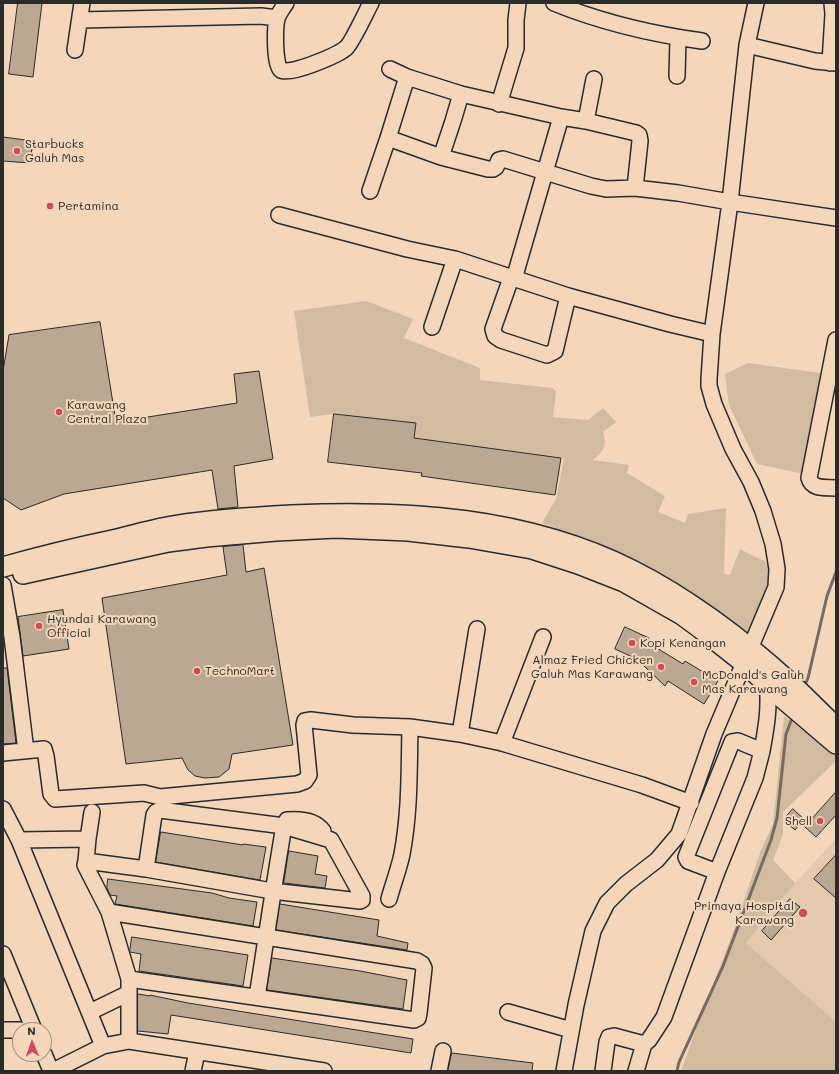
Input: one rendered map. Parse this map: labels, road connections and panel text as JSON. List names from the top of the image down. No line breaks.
{"places":["Starbucks Galuh Mas","Pertamina","Karawang Central Plaza","Hyundai Karawang Official","Kopi Kenangan","Almaz Fried Chicken Galuh Mas Karawang","TechnoMart","McDonald's Galuh Mas Karawang","Shell","Primaya Hospital Karawang"],"north":"top"}
